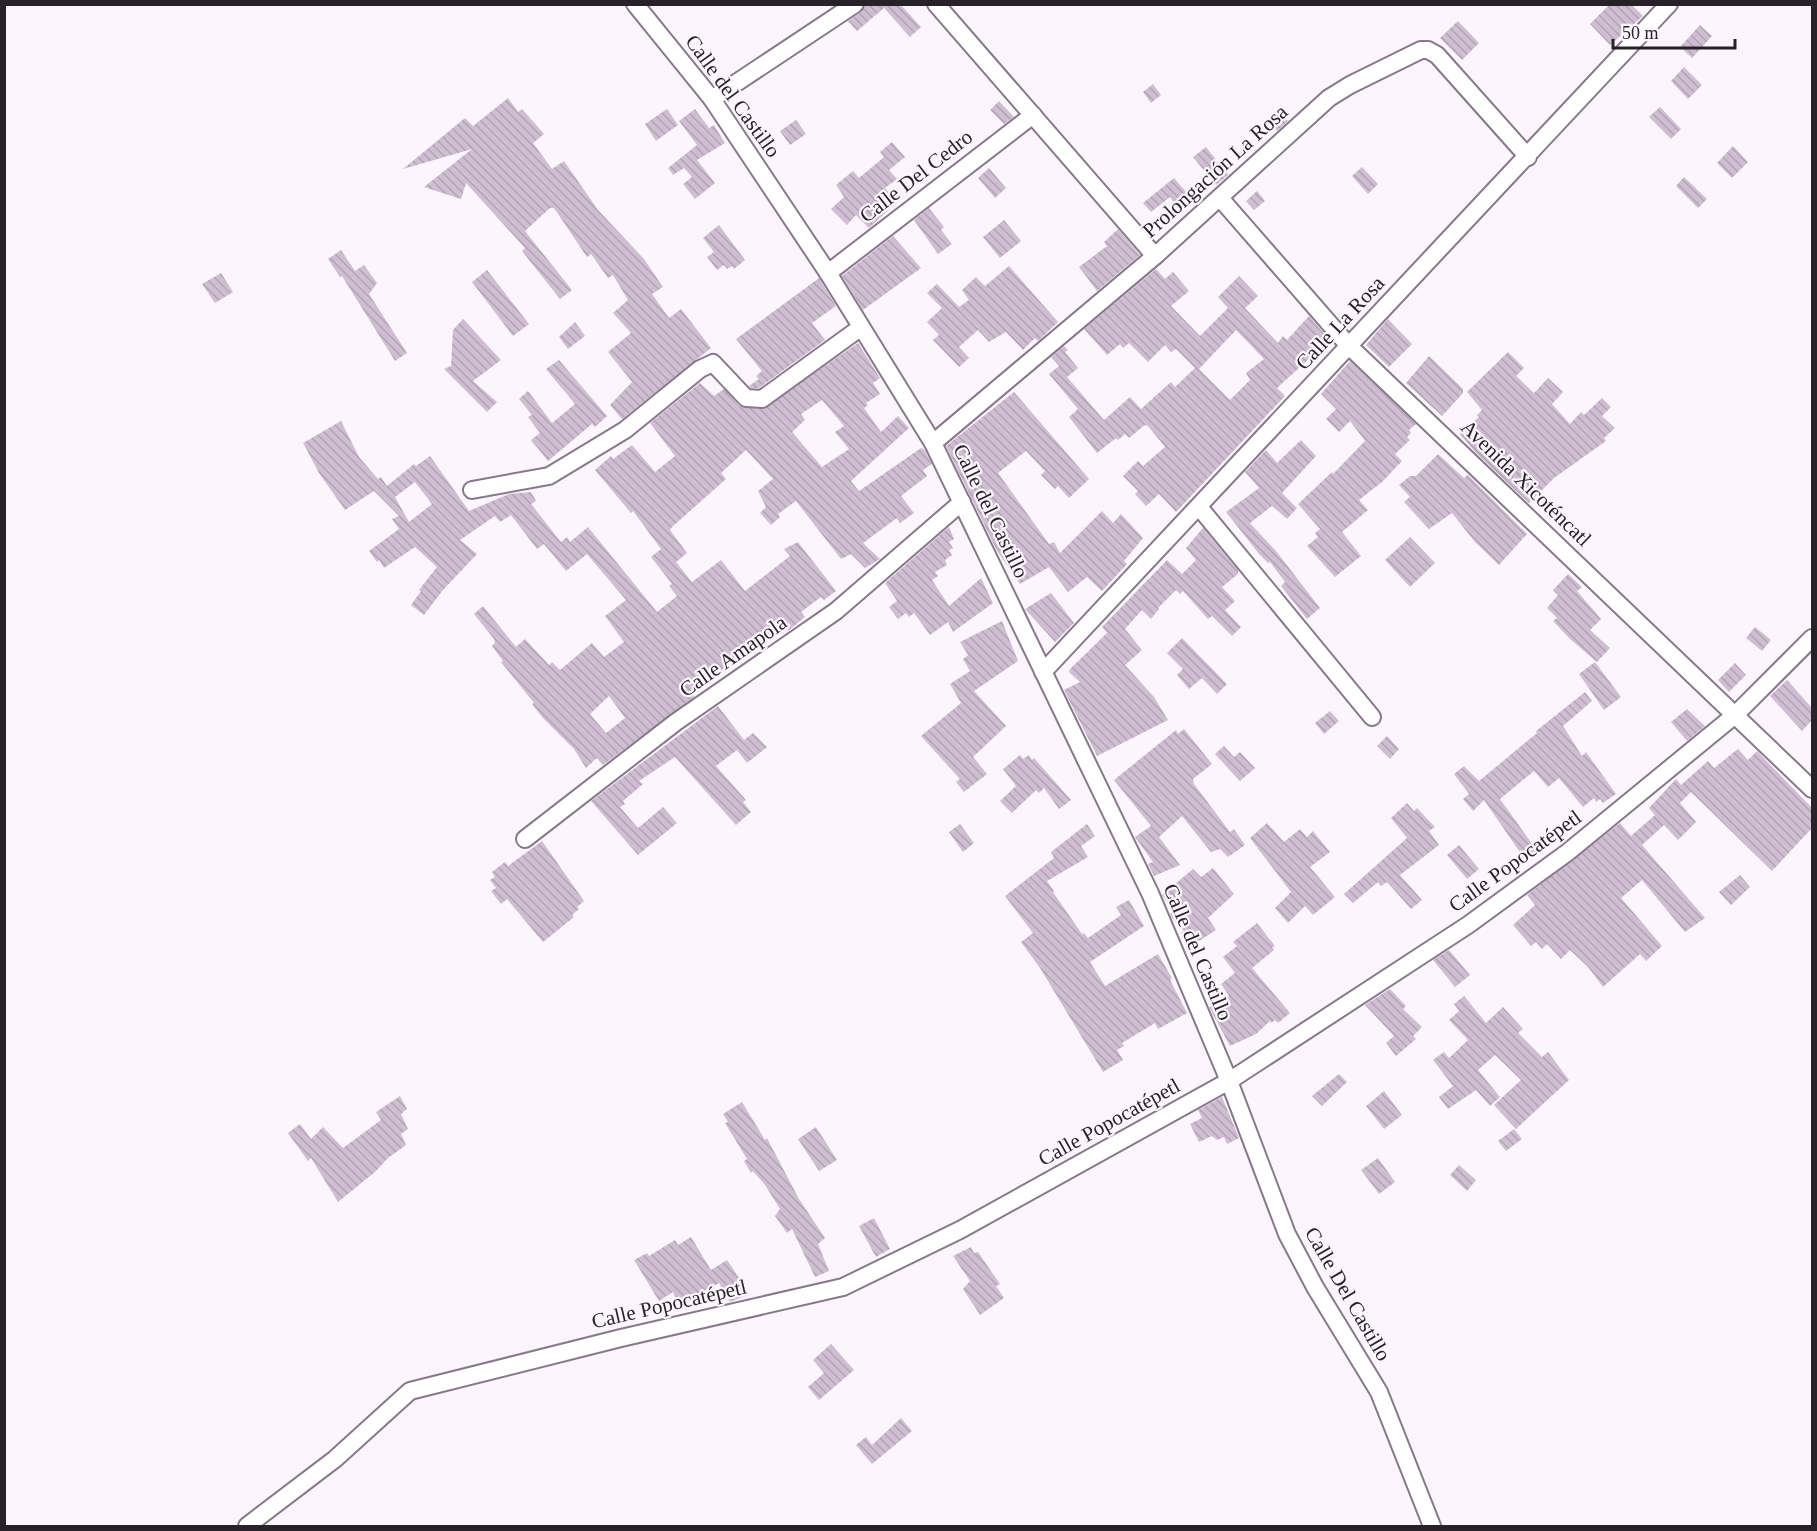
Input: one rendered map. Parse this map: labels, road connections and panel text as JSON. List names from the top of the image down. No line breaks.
{"streets":{"street":["Calle del Castillo","Prolongación La Rosa","Calle Del Cedro","Calle La Rosa","Avenida Xicoténcatl","Calle Amapola","Calle Popocatépetl","Calle Del Castillo"]},"crossings":[["Calle del Castillo","Prolongación La Rosa"],["Calle del Castillo","Calle Del Cedro"],["Calle del Castillo","Calle La Rosa"],["Calle del Castillo","Calle Amapola"],["Calle del Castillo","Calle Popocatépetl"],["Calle del Castillo","Calle Del Castillo"],["Prolongación La Rosa","Calle La Rosa"],["Prolongación La Rosa","Avenida Xicoténcatl"],["Calle La Rosa","Avenida Xicoténcatl"],["Avenida Xicoténcatl","Calle Popocatépetl"],["Calle Popocatépetl","Calle Del Castillo"]],"scale_bar":"50 m"}
